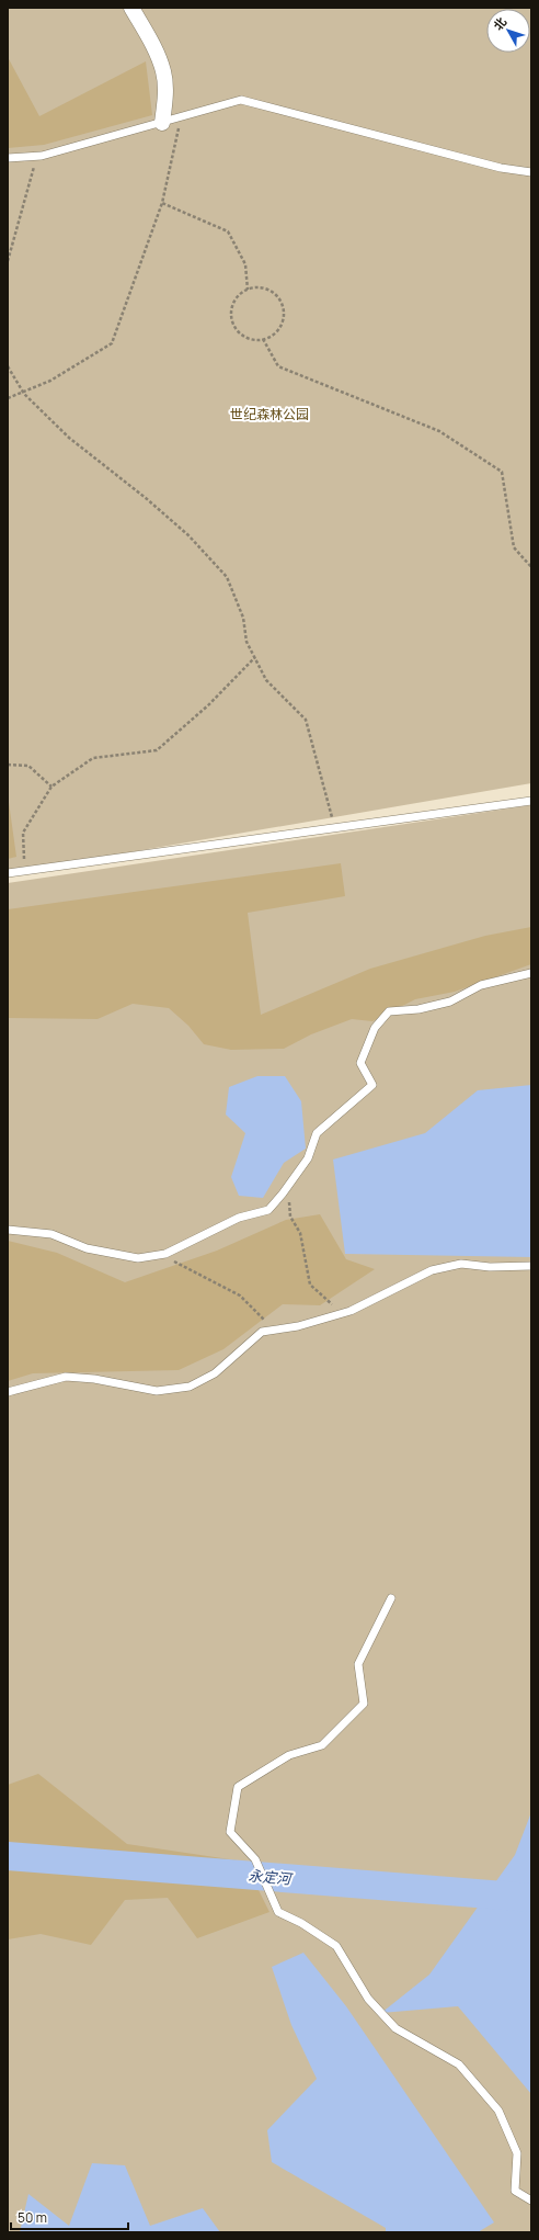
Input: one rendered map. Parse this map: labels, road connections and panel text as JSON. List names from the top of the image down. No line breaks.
{"water":["永定河"],"parks":["世纪森林公园"],"scale_bar":"50 m","north":"top left"}
